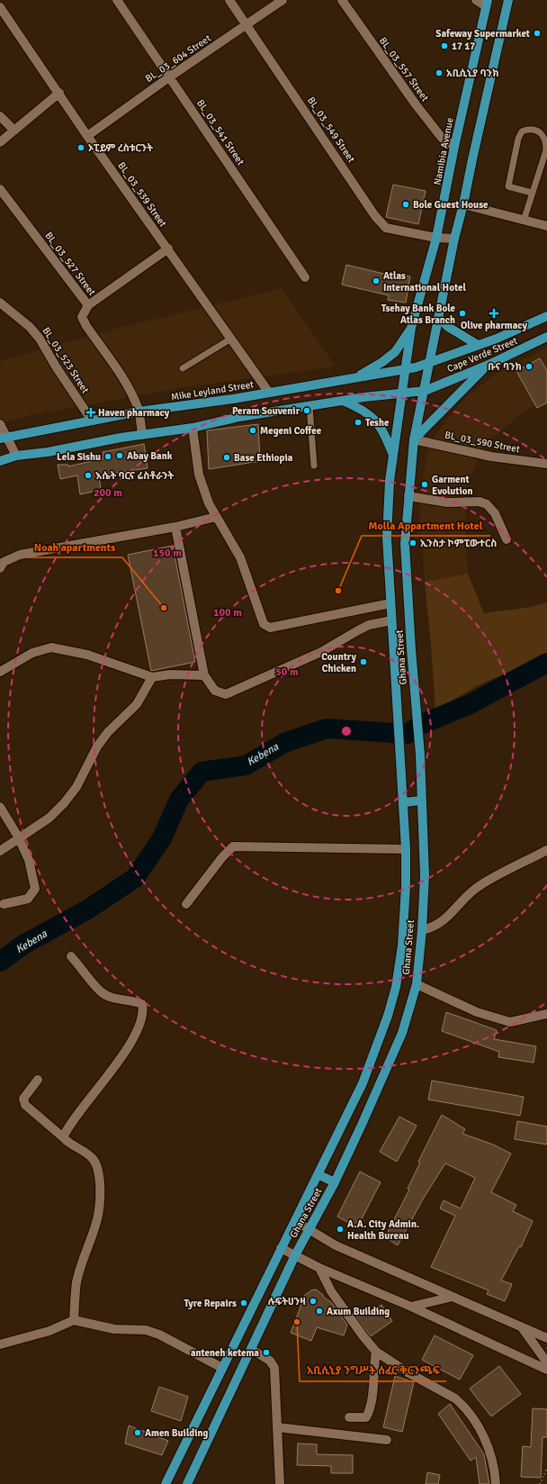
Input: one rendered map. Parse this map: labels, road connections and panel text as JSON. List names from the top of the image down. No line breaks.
{"streets":{"main road":["Namibia Avenue","Cape Verde Street","Mike Leyland Street","Ghana Street"],"street":["BL_03_604 Street","BL_03_557 Street","BL_03_549 Street","BL_03_541 Street","BL_03_539 Street","BL_03_527 Street","BL_03_523 Street","BL_03_590 Street"]},"crossings":[["BL_03_604 Street","BL_03_549 Street"],["BL_03_604 Street","BL_03_541 Street"],["BL_03_604 Street","BL_03_539 Street"],["BL_03_557 Street","Namibia Avenue"],["BL_03_549 Street","Namibia Avenue"],["Namibia Avenue","Mike Leyland Street"],["Namibia Avenue","Ghana Street"],["BL_03_539 Street","Mike Leyland Street"],["BL_03_527 Street","Mike Leyland Street"],["Cape Verde Street","Mike Leyland Street"],["Cape Verde Street","Ghana Street"],["BL_03_523 Street","Mike Leyland Street"],["Mike Leyland Street","Ghana Street"],["BL_03_590 Street","Ghana Street"]],"water":["Kebena"],"places":{"other":["Safeway Supermarket","17 17","አቢሲኒያ ባንክ","ኦፒይም ረስቱርንት","Bole Guest House","Atlas International Hotel","Tsehay Bank Bole Atlas Branch","ቡና ባንክ","Peram Souvenir","Teshe","Megeni Coffee","Abay Bank","Lela Sishu","Base Ethiopia","እሴት ባርና ሬስቶራንት","Garment Evolution","ኢንስታ ኮምፒውተርስ","Molla Appartment Hotel","Noah apartments","Country Chicken","A.A. City Admin. Health Bureau","ሉፍትሀንዛ","Tyre Repairs","Axum Building","አቢሲኒያ ንግሥት ሰፈር ቅርንጫፍ","anteneh ketema","Amen Building"],"health":["Olive pharmacy","Haven pharmacy"]},"rings":["200 m","150 m","100 m","50 m"]}
